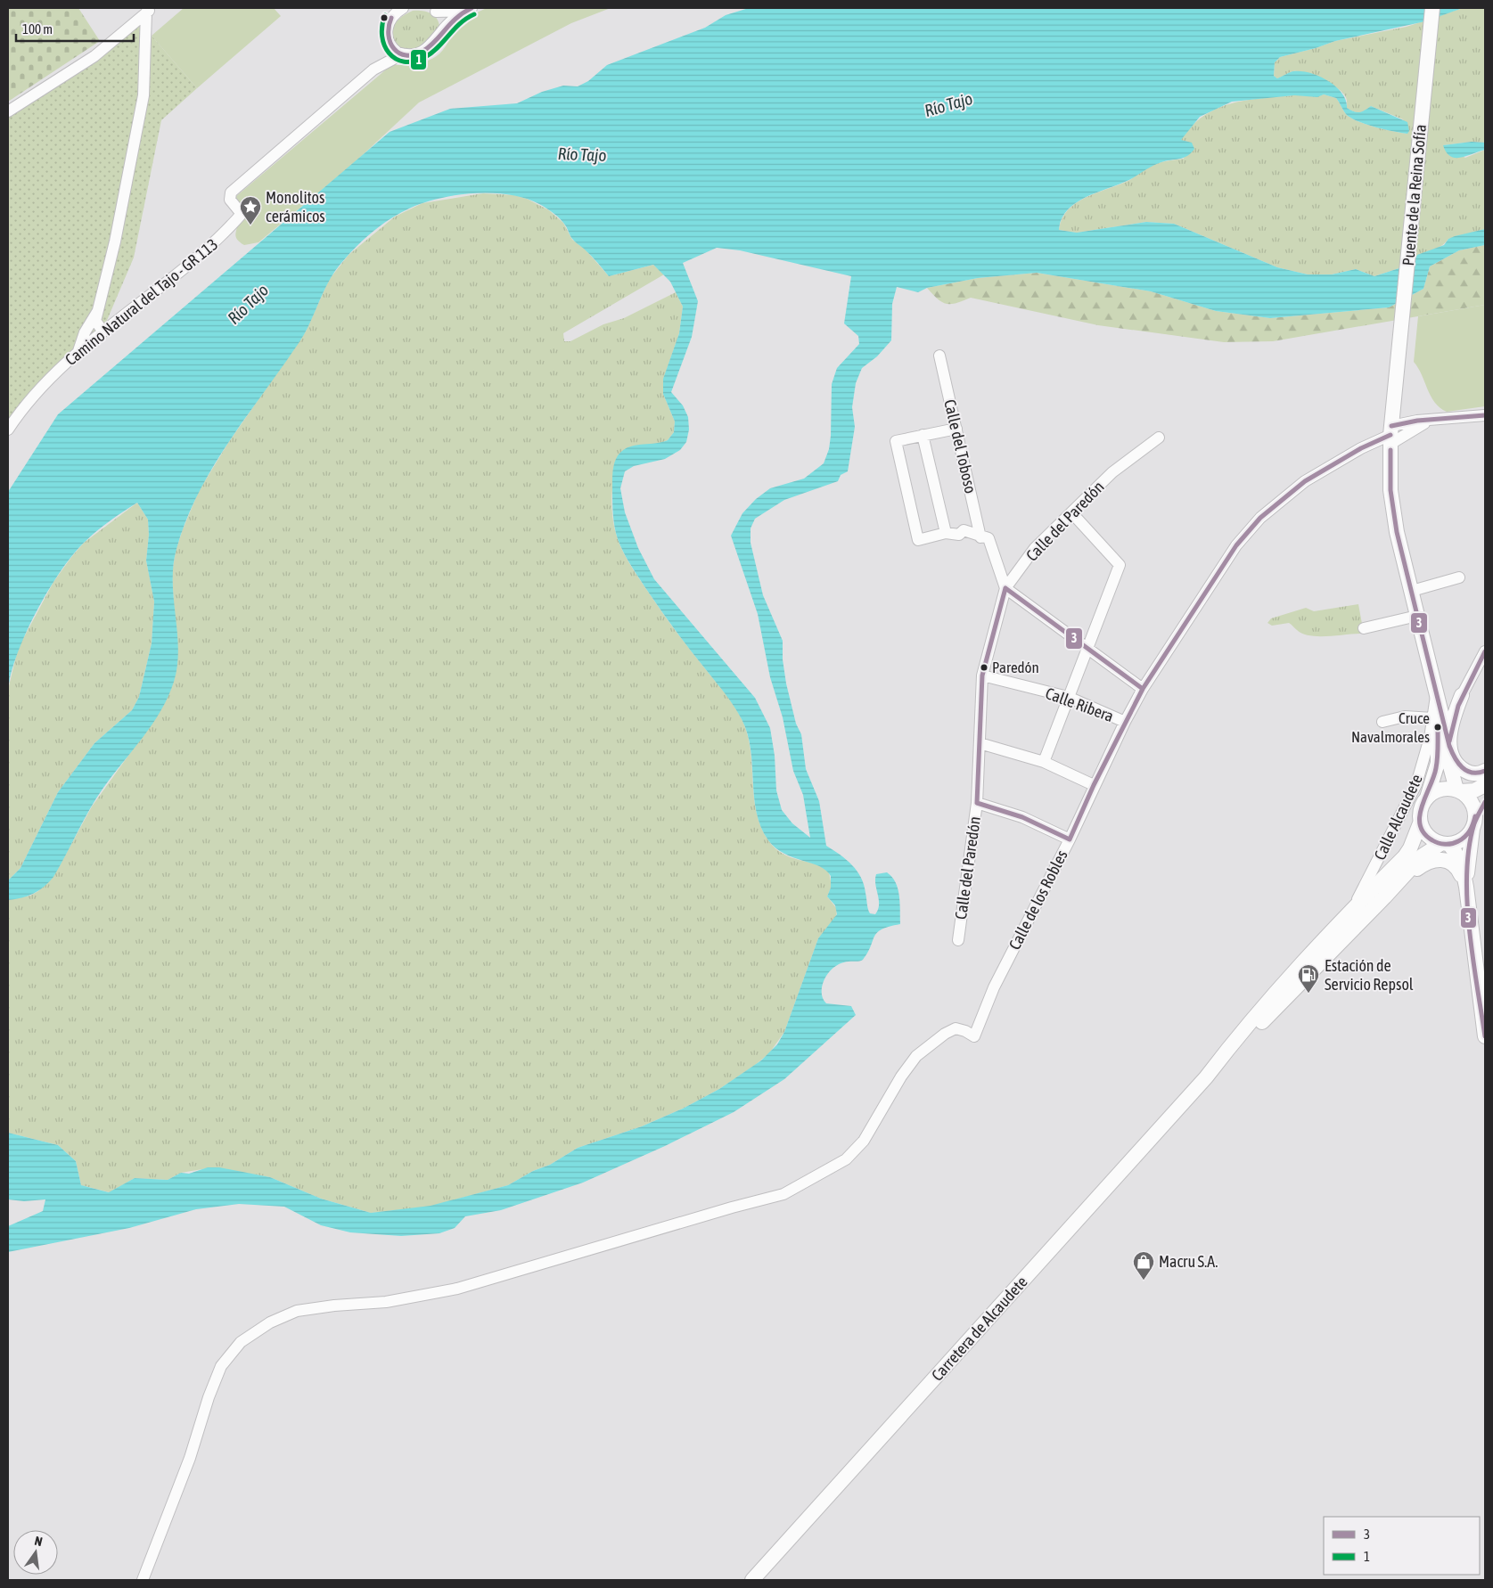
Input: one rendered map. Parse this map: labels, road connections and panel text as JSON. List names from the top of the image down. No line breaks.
{"streets":{"main road":["Puente de la Reina Sofía","Calle Alcaudete","Carretera de Alcaudete"],"street":["Camino Natural del Tajo - GR 113","Calle del Toboso","Calle del Paredón","Calle Ribera","Calle de los Robles"]},"crossings":[["Puente de la Reina Sofía","Calle Alcaudete"],["Calle del Paredón","Calle Ribera"],["Calle Ribera","Calle de los Robles"],["Calle Alcaudete","Calle de los Robles"],["Calle Alcaudete","Carretera de Alcaudete"]],"water":["Río Tajo"],"places":{"place":["Monolitos cerámicos"],"other":["Paredón","Cruce Navalmorales"],"fuel station":["Estación de Servicio Repsol"],"shop":["Macru S.A."]},"lines":["transit line 3","transit line 1"],"legend":["3","1"],"scale_bar":"100 m","north":"top"}
